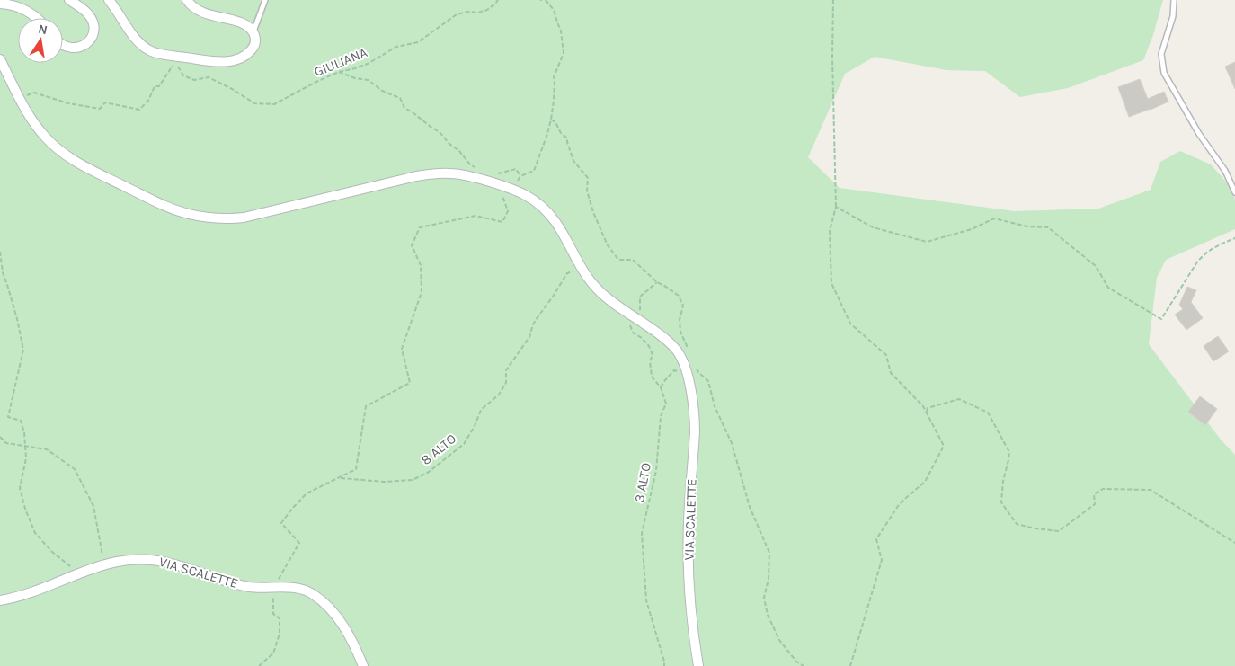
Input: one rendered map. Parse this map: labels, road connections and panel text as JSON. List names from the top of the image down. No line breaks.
{"streets":{"street":["VIA SCALETTE"],"path":["GIULIANA","8 ALTO","3 ALTO"]},"crossings":[["GIULIANA","VIA SCALETTE"],["8 ALTO","VIA SCALETTE"],["3 ALTO","VIA SCALETTE"]],"north":"top"}
